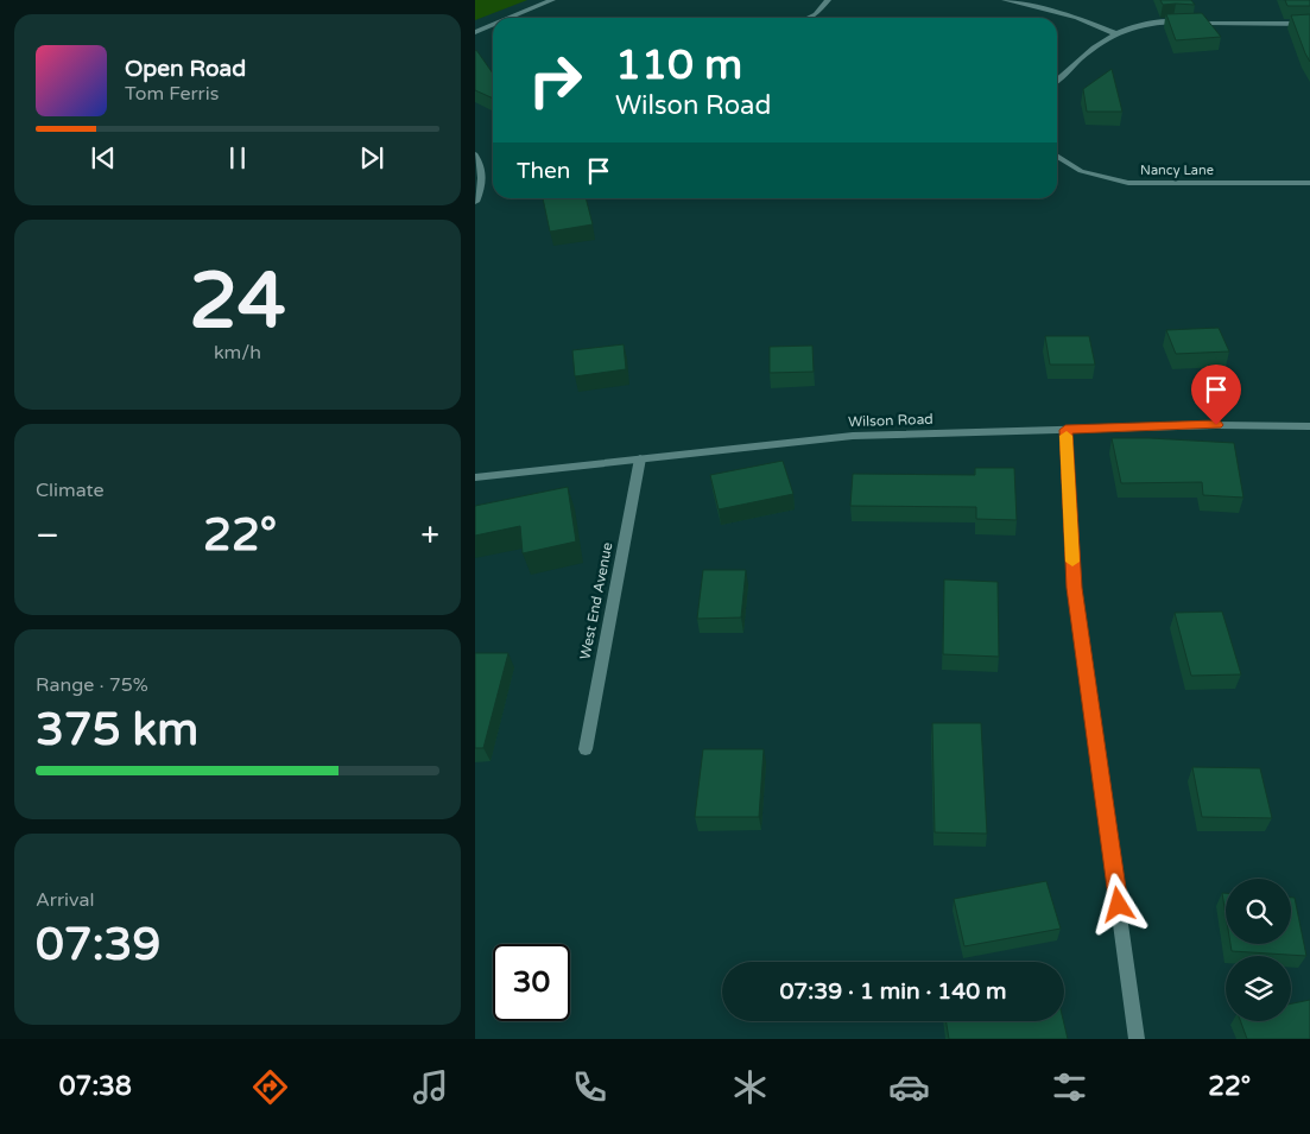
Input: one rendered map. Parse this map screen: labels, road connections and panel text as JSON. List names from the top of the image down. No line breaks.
{"streets":{"street":["Nancy Lane","Wilson Road","West End Avenue"]},"crossings":[["Wilson Road","West End Avenue"]],"page":{"turn":["110 m","Wilson Road"],"song":["Open Road","Tom Ferris"],"then":"Then","tile":[["24","km/h"],"Climate",["Range · 75%","375 km"],["Arrival","07:39"]],"heat":["−","22°","+"],"limit":"30","trip":"07:39 · 1 min · 140 m","tabs":["07:38","22°"]}}
